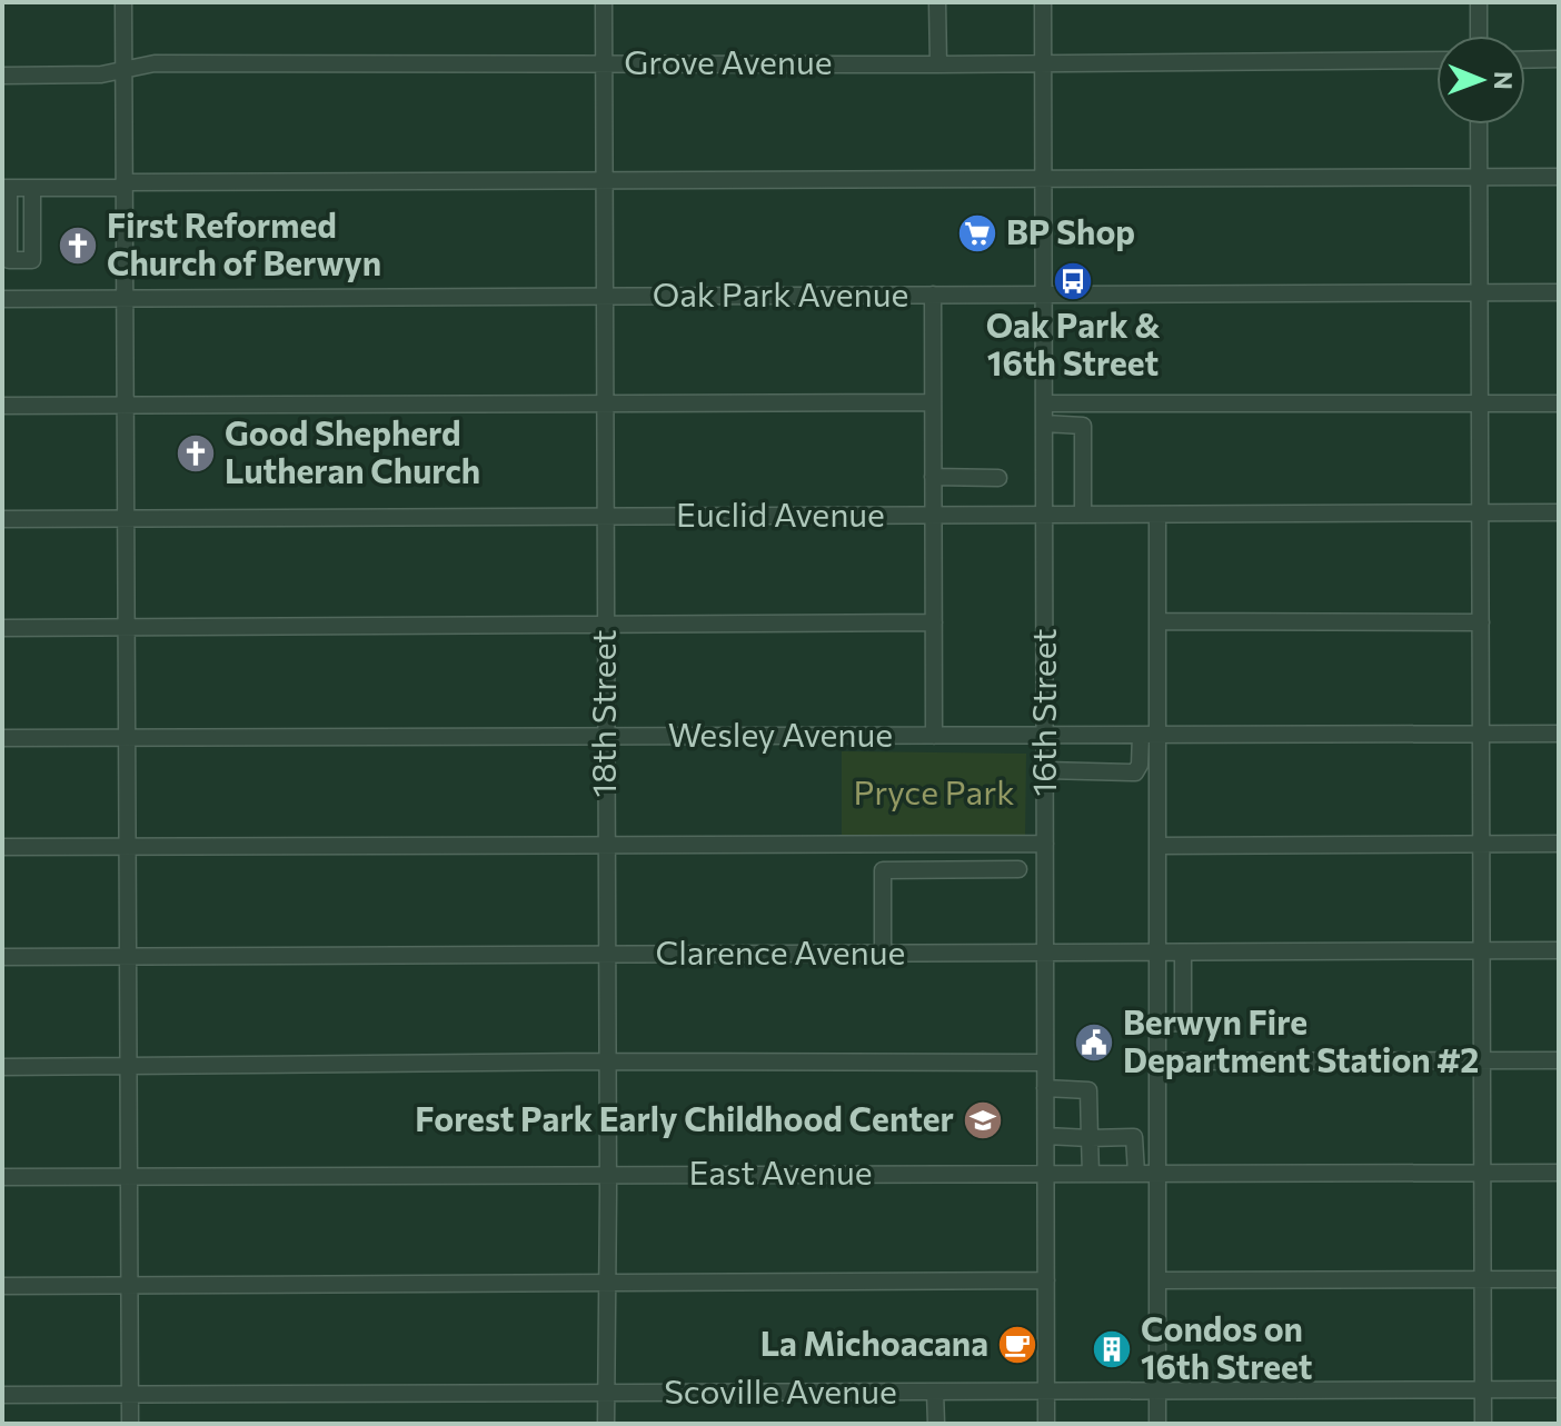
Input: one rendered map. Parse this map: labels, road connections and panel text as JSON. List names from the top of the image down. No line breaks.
{"streets":{"street":["Grove Avenue","Oak Park Avenue","Euclid Avenue","16th Street","18th Street","Wesley Avenue","Clarence Avenue","East Avenue","Scoville Avenue"]},"crossings":[["Grove Avenue","16th Street"],["Grove Avenue","18th Street"],["Oak Park Avenue","16th Street"],["Oak Park Avenue","18th Street"],["Euclid Avenue","16th Street"],["Euclid Avenue","18th Street"],["16th Street","Wesley Avenue"],["16th Street","Clarence Avenue"],["16th Street","East Avenue"],["16th Street","Scoville Avenue"],["18th Street","Wesley Avenue"],["18th Street","Clarence Avenue"],["18th Street","East Avenue"],["18th Street","Scoville Avenue"]],"parks":["Pryce Park"],"places":{"supermarket":["BP Shop"],"church":["First Reformed Church of Berwyn","Good Shepherd Lutheran Church"],"bus stop":["Oak Park & 16th Street"],"public building":["Berwyn Fire Department Station #2"],"school or university":["Forest Park Early Childhood Center"],"cafe":["La Michoacana"],"building":["Condos on 16th Street"]},"north":"right"}
